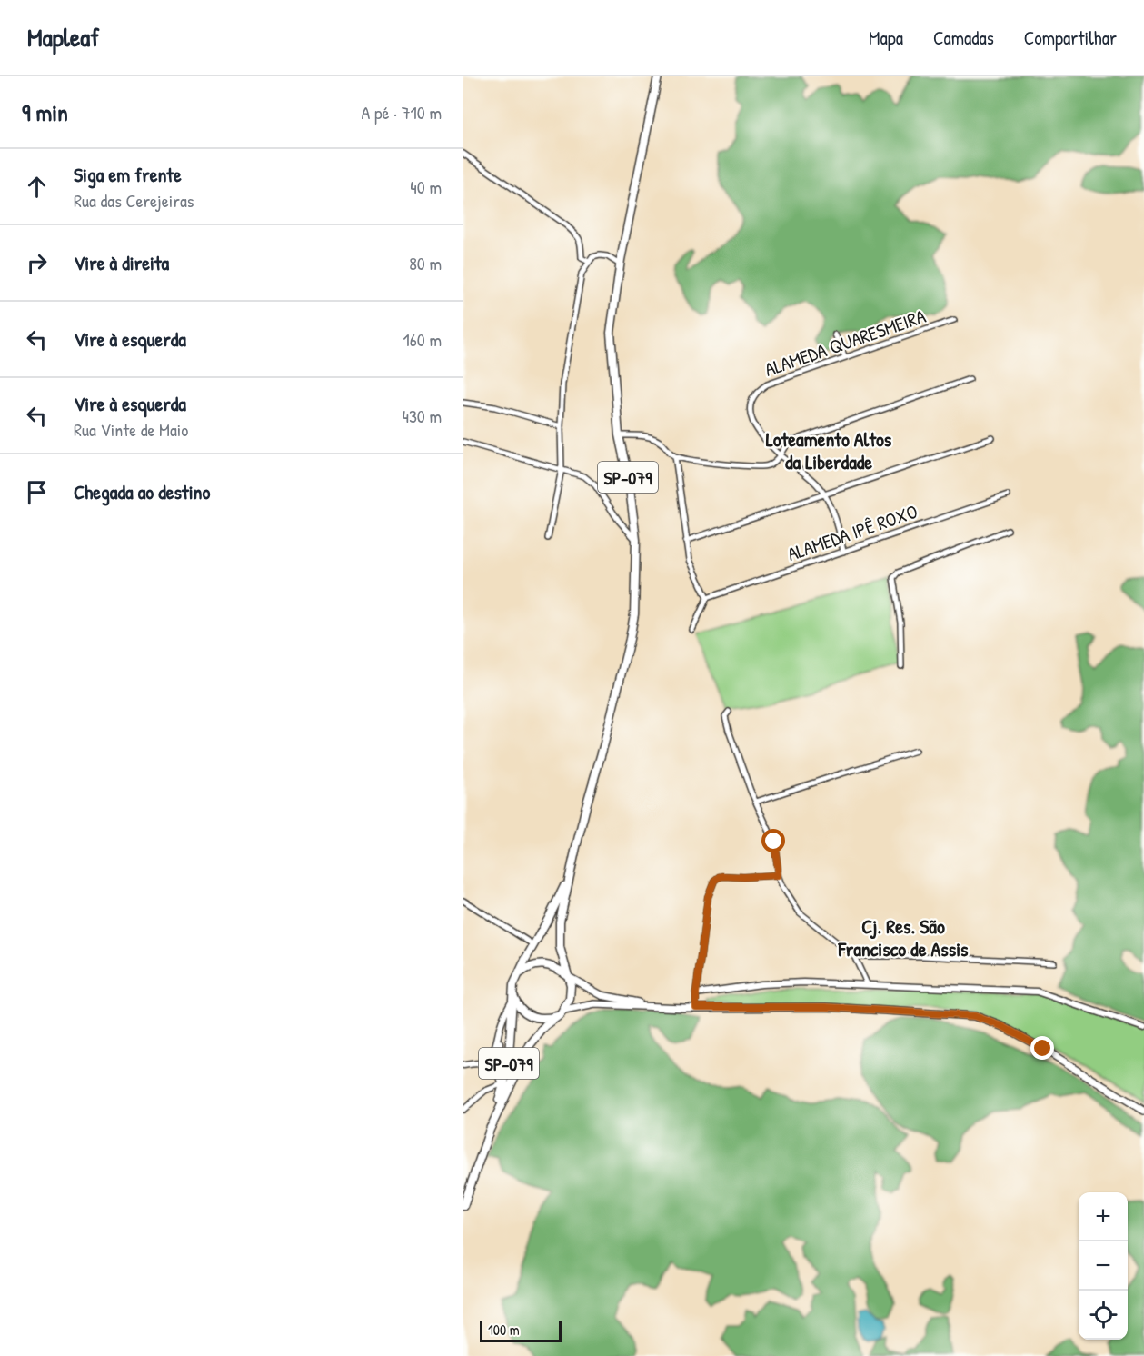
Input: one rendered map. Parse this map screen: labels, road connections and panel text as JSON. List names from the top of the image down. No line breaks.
{"streets":{"highway":["SP-079"],"street":["ALAMEDA QUARESMEIRA","ALAMEDA IPÊ ROXO"]},"districts":["Loteamento Altos da Liberdade","Cj. Res. São Francisco de Assis"],"scale_bar":"100 m","page":{"header":"Mapleaf","nav":["Mapa","Camadas","Compartilhar"],"heading":["9 min","A pé · 710 m"],"list":[["Siga em frente","Rua das Cerejeiras","40 m"],["Vire à direita","80 m"],["Vire à esquerda","160 m"],["Vire à esquerda","Rua Vinte de Maio","430 m"],"Chegada ao destino"],"map_buttons":["+","−"],"scale":"100 m"}}
